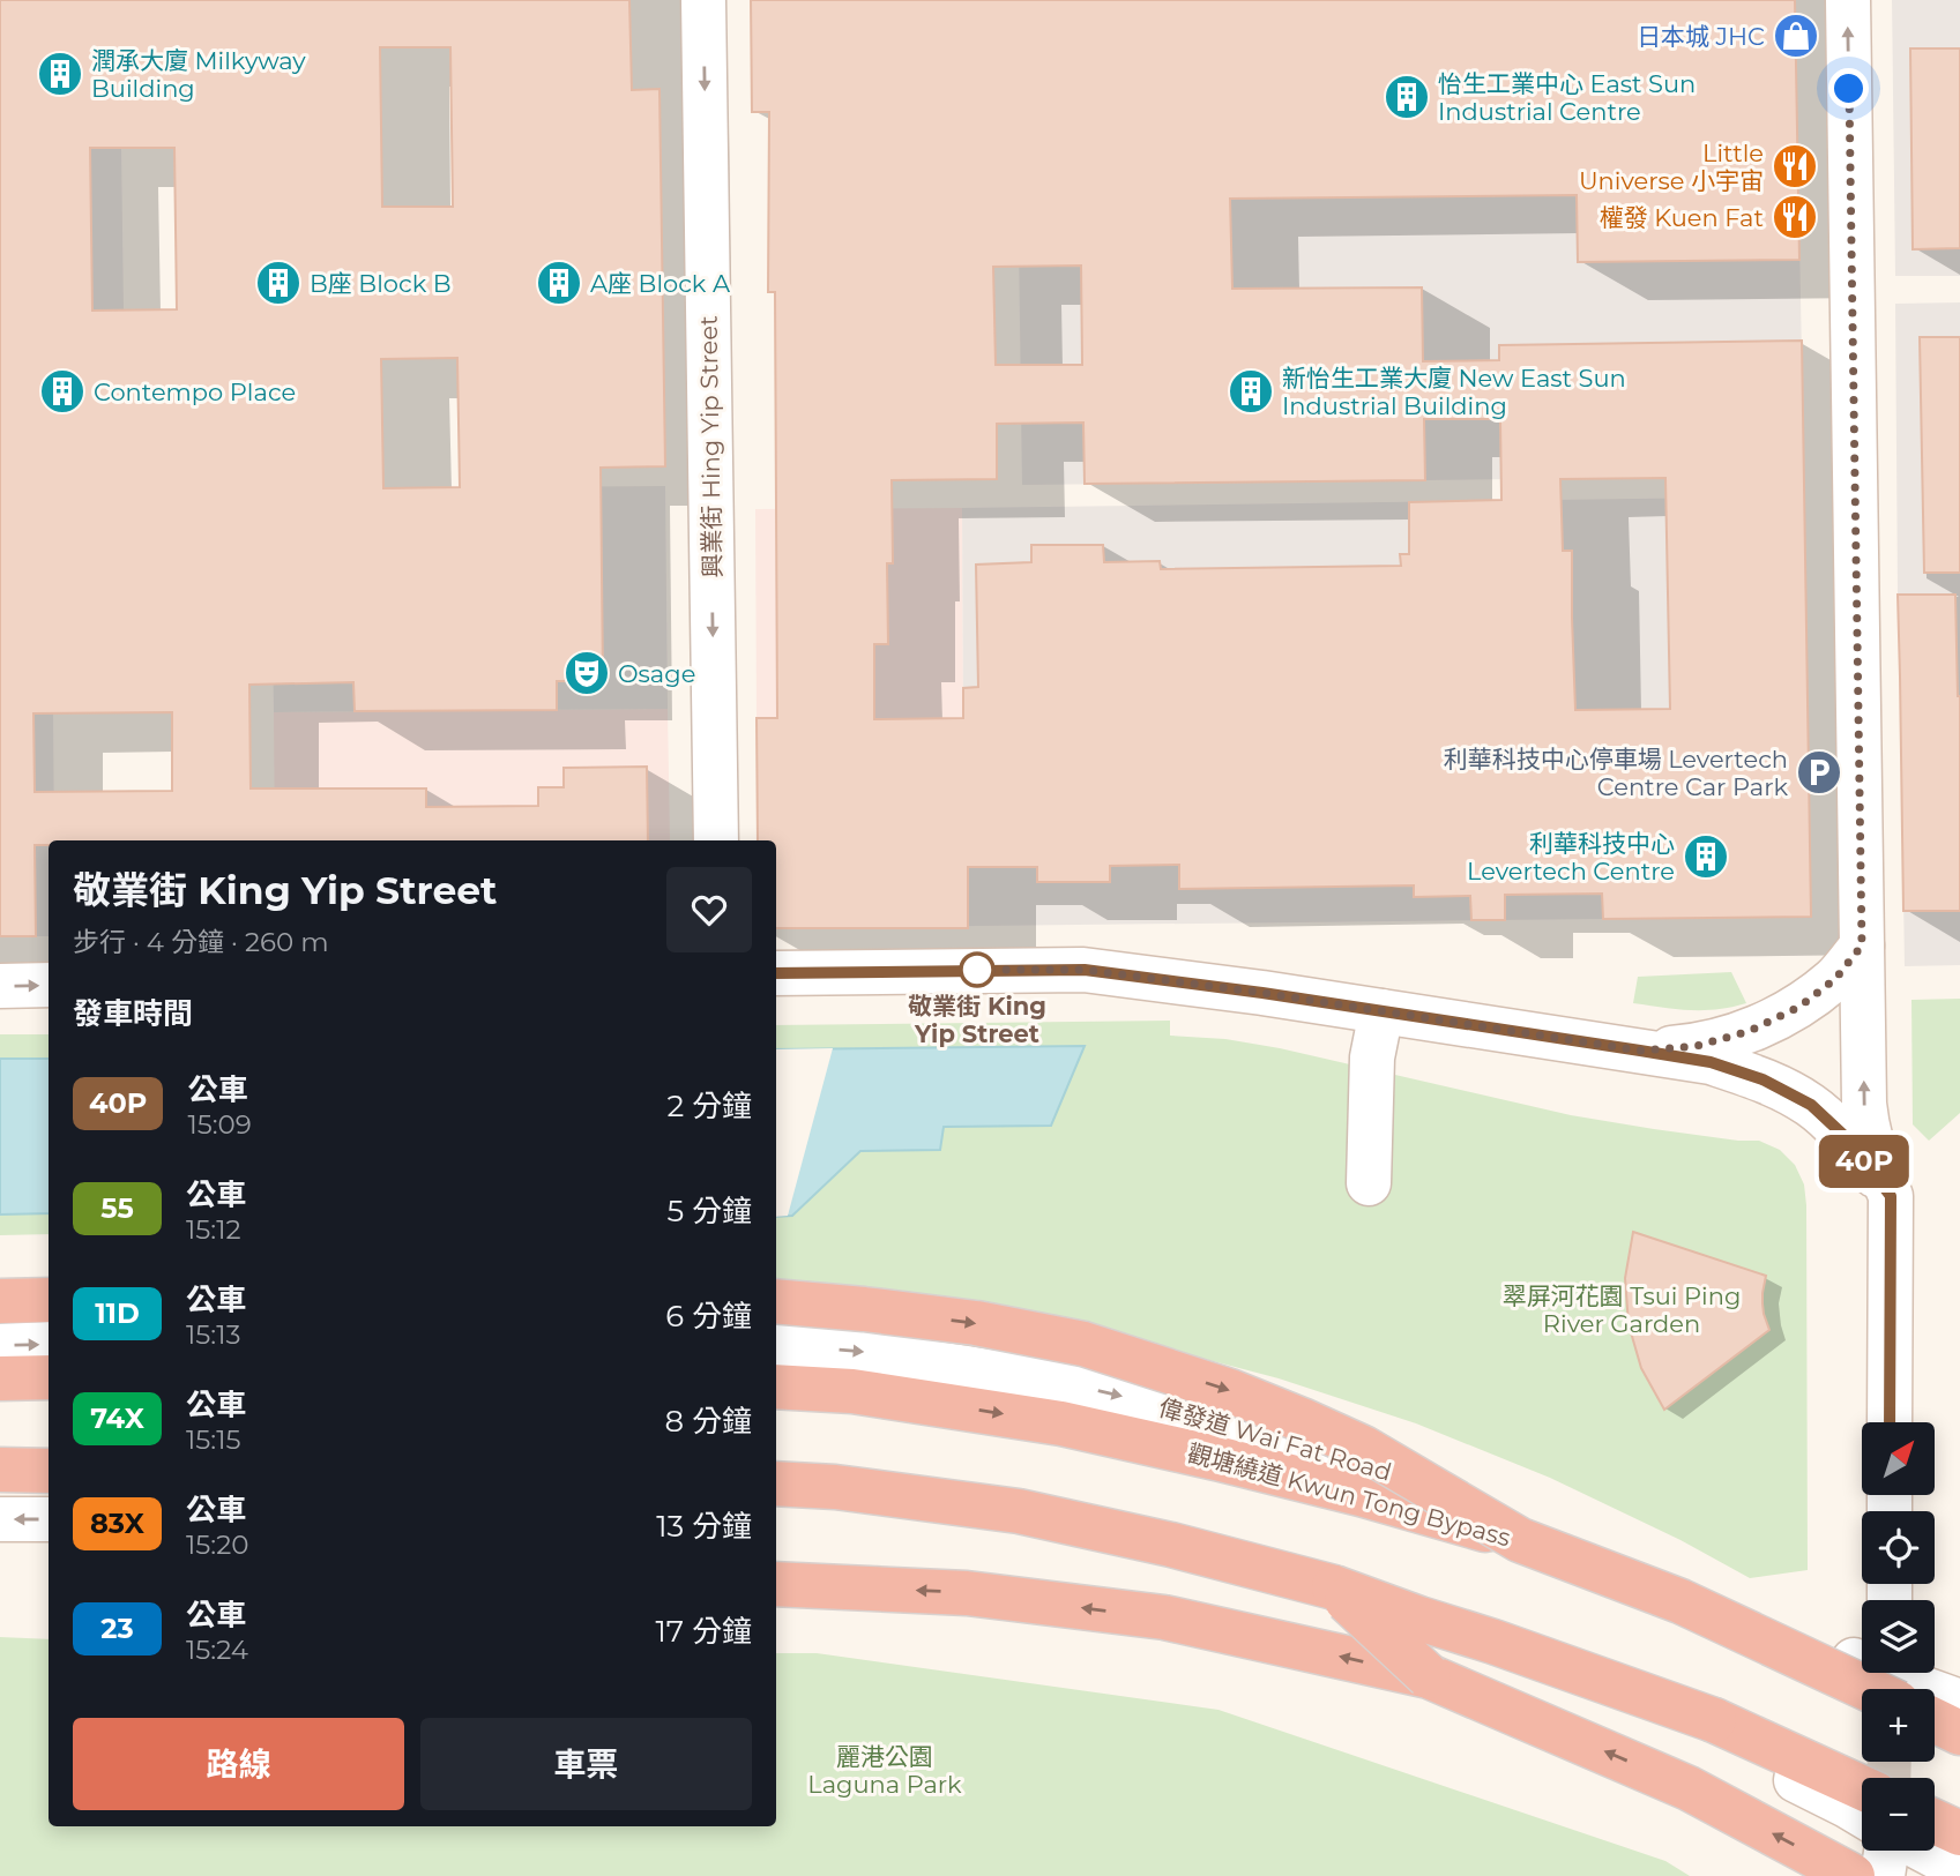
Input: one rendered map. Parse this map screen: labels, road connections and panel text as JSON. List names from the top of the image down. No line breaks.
{"streets":{"highway":["觀塘繞道 Kwun Tong Bypass"],"main road":["興業街 Hing Yip Street","偉發道 Wai Fat Road"]},"crossings":[["偉發道 Wai Fat Road","觀塘繞道 Kwun Tong Bypass"]],"one_way":["興業街 Hing Yip Street"],"parks":["翠屏河花園 Tsui Ping River Garden","麗港公園 Laguna Park"],"places":{"shop":["日本城 JHC"],"building":["潤承大廈 Milkyway Building","怡生工業中心 East Sun Industrial Centre","B座 Block B","A座 Block A","Contempo Place","新怡生工業大廈 New East Sun Industrial Building","利華科技中心 Levertech Centre"],"restaurant":["Little Universe 小宇宙","權發 Kuen Fat"],"theatre":["Osage"],"parking":["利華科技中心停車場 Levertech Centre Car Park"],"other":["敬業街 King Yip Street"]},"lines":["bus line 40P"],"north":"top right","page":{"on_map":"40P","heading":[["敬業街 King Yip Street","步行 · 4 分鐘 · 260 m"],"發車時間"],"list":[{"mark":"40P","name":"公車","note":"15:09","value":"2 分鐘"},{"mark":"55","name":"公車","note":"15:12","value":"5 分鐘"},{"mark":"11D","name":"公車","note":"15:13","value":"6 分鐘"},{"mark":"74X","name":"公車","note":"15:15","value":"8 分鐘"},{"mark":"83X","name":"公車","note":"15:20","value":"13 分鐘"},{"mark":"23","name":"公車","note":"15:24","value":"17 分鐘"}],"map_buttons":["+","−"],"buttons":["路線","車票"]}}
